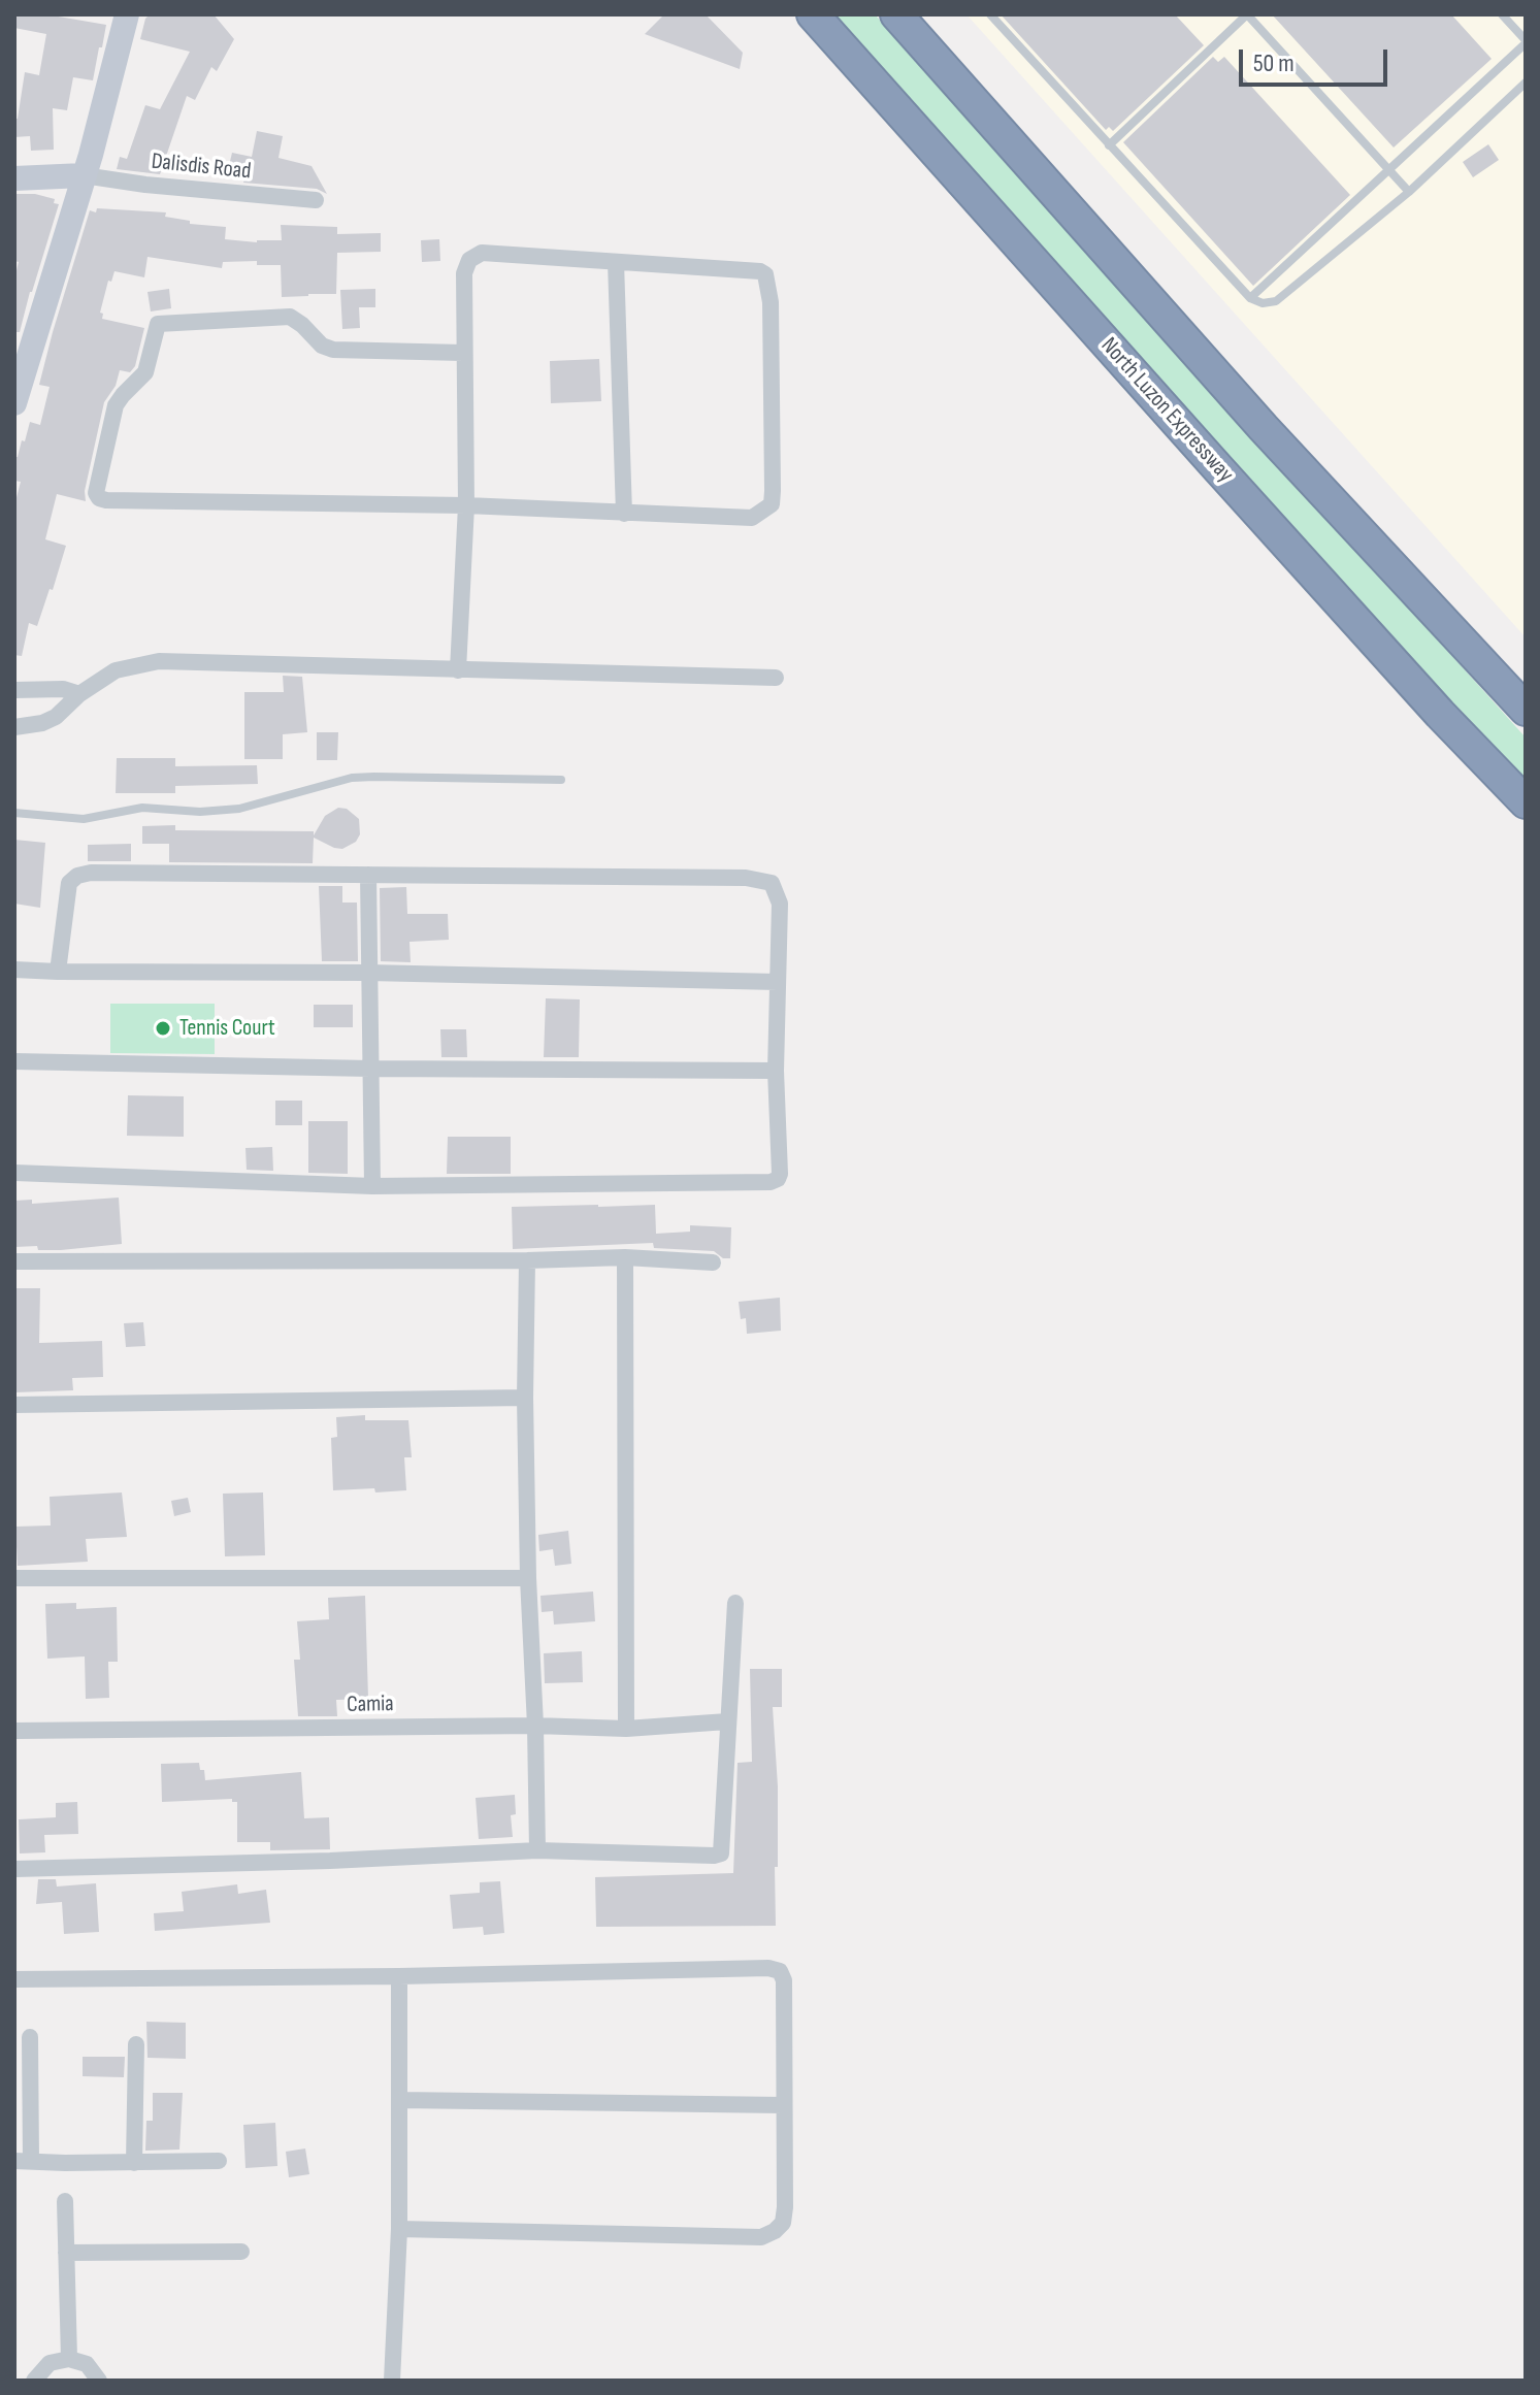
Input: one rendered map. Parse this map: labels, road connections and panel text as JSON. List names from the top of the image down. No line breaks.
{"streets":{"highway":["North Luzon Expressway"],"street":["Dalisdis Road","Camia"]},"places":["Tennis Court"],"scale_bar":"50 m"}
